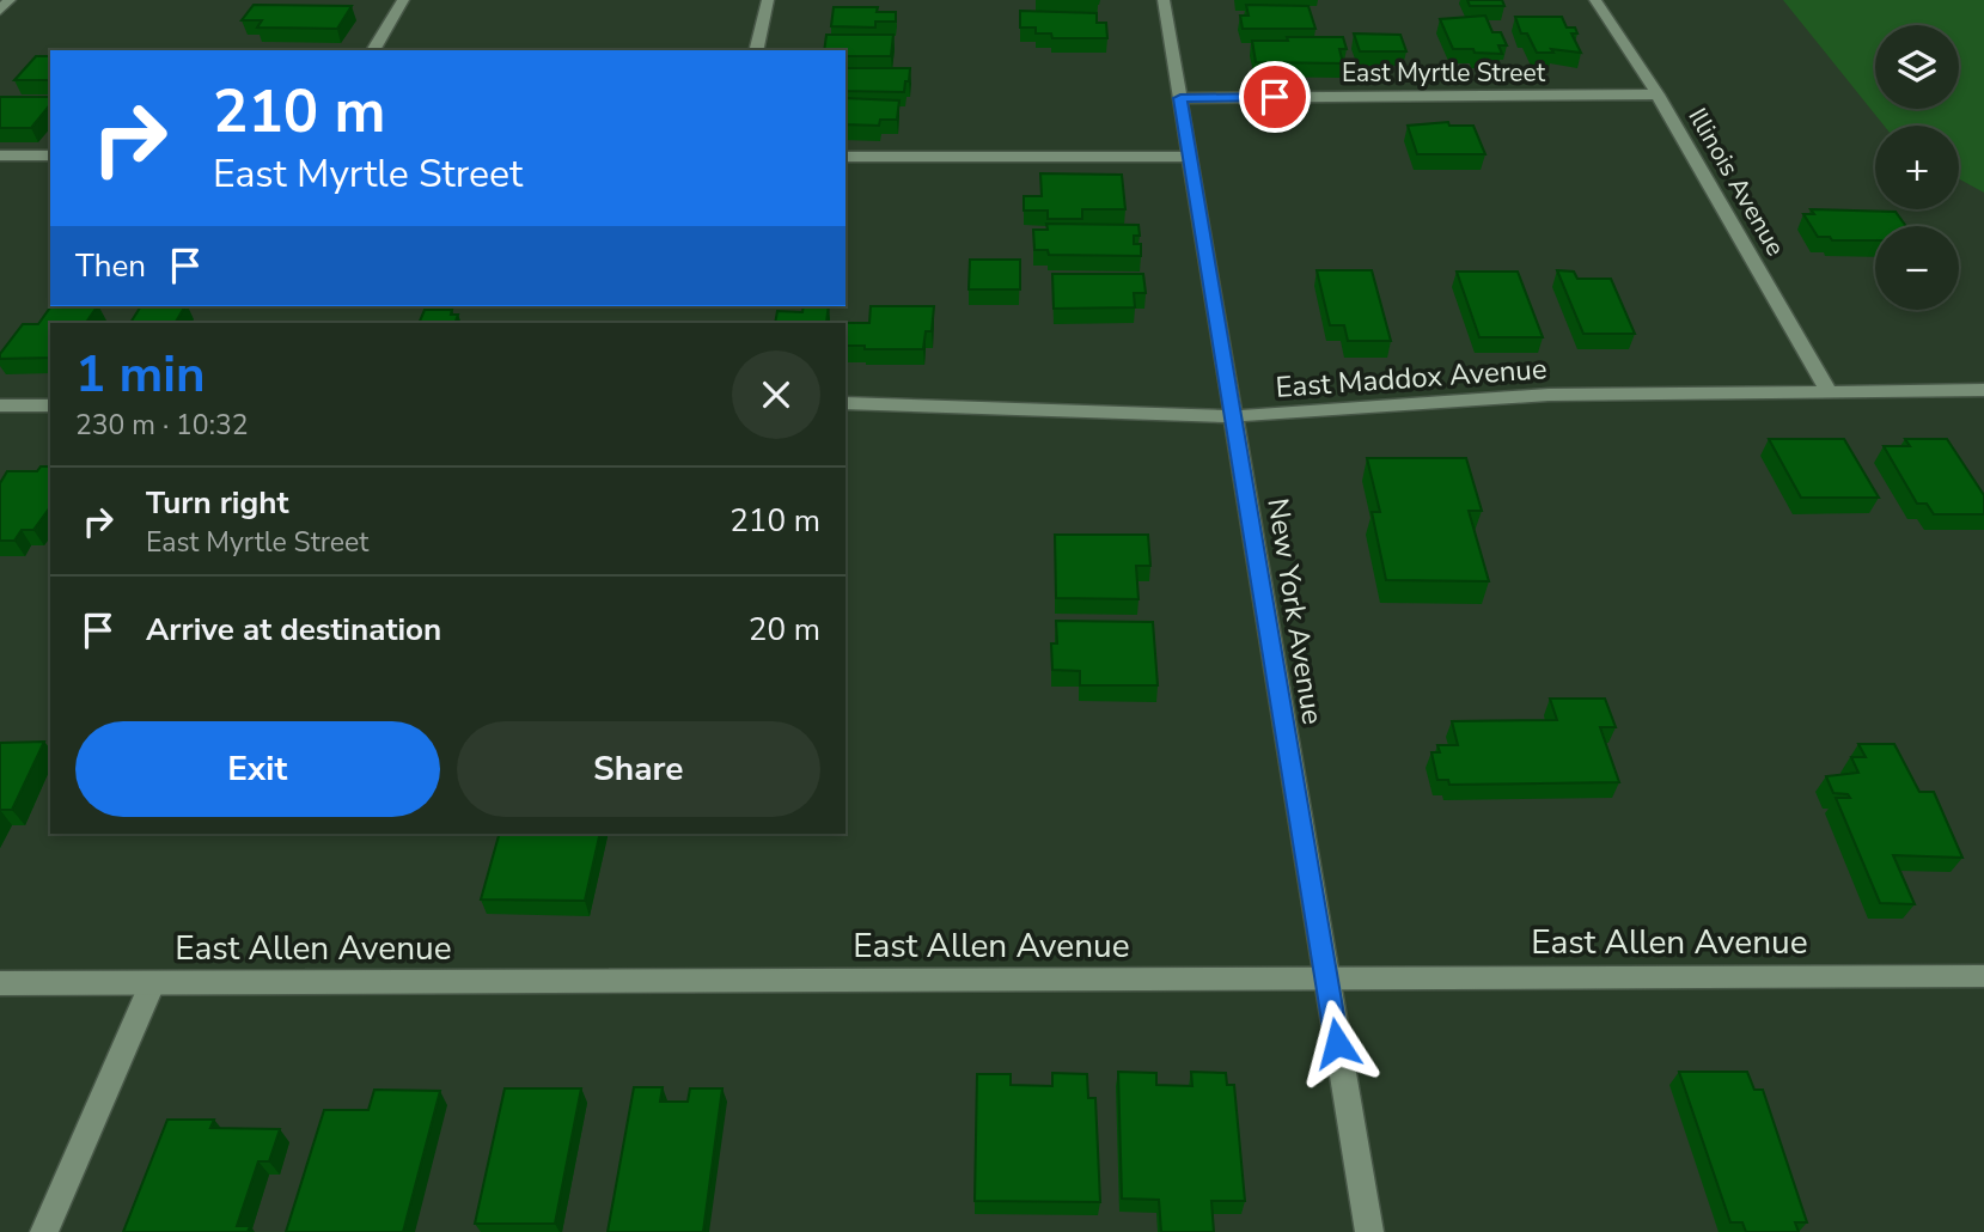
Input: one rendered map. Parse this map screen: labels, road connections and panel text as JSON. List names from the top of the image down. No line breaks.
{"streets":{"street":["East Myrtle Street","Illinois Avenue","East Maddox Avenue","New York Avenue","East Allen Avenue"]},"crossings":[["East Myrtle Street","Illinois Avenue"],["East Myrtle Street","New York Avenue"],["Illinois Avenue","East Maddox Avenue"],["East Maddox Avenue","New York Avenue"],["New York Avenue","East Allen Avenue"]],"page":{"map_buttons":["+","−"],"turn":["210 m","East Myrtle Street"],"then":"Then","heading":["1 min","230 m · 10:32"],"list":[{"name":"Turn right","note":"East Myrtle Street","value":"210 m"},{"name":"Arrive at destination","value":"20 m"}],"buttons":["Exit","Share"]}}
